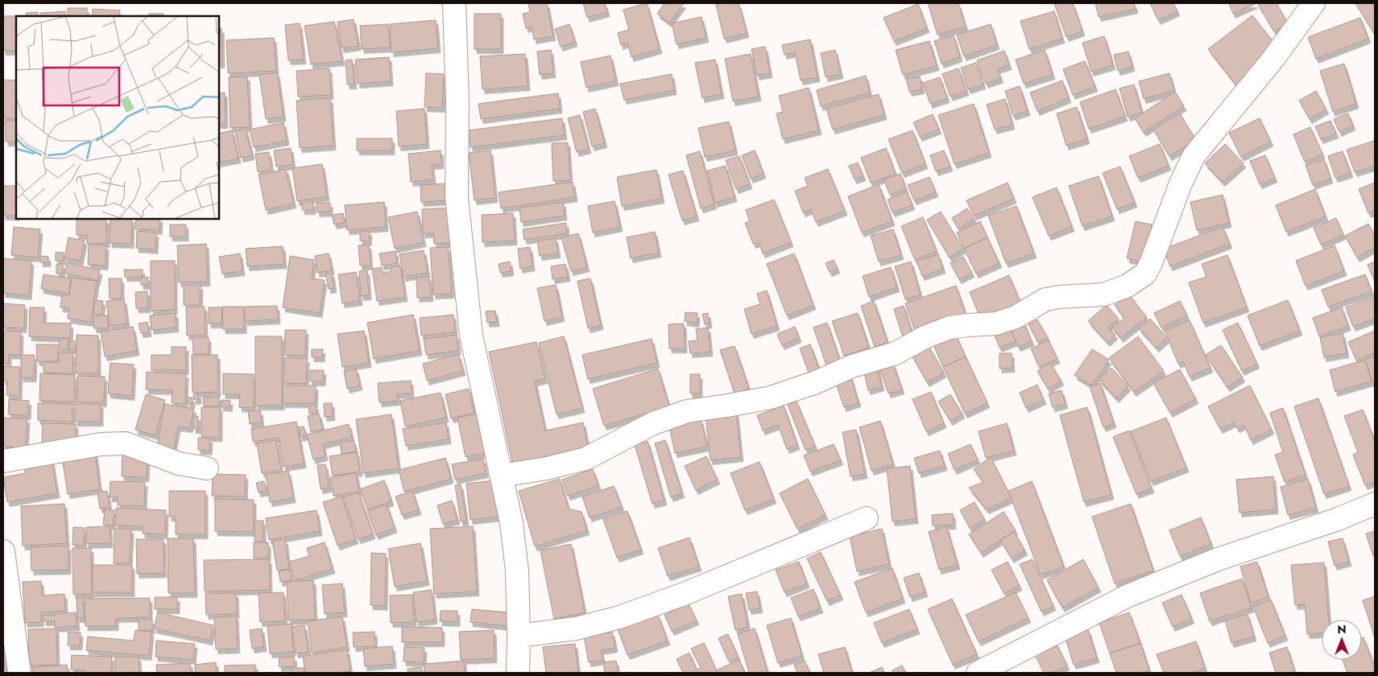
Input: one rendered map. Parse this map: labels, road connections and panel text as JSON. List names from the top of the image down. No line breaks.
{"north":"top"}
